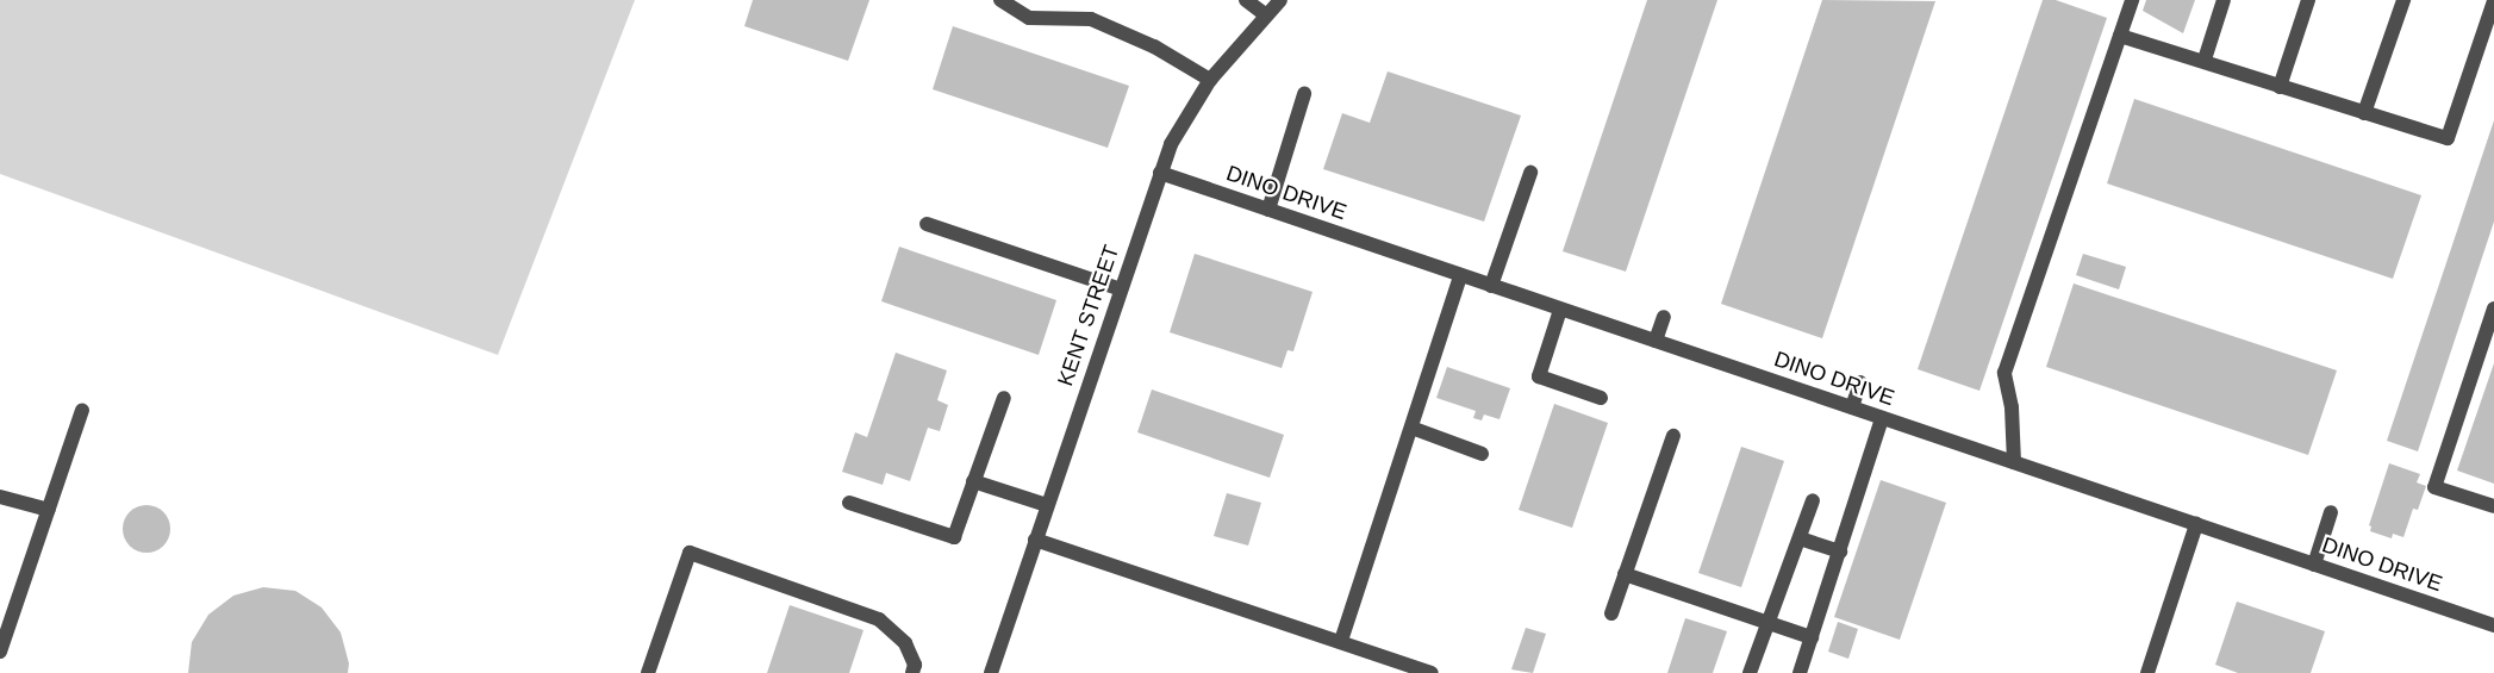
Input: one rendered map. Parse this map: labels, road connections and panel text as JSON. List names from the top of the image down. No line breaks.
{"streets":{"street":["DINO DRIVE","KENT STREET"]},"crossings":[["DINO DRIVE","KENT STREET"]]}
